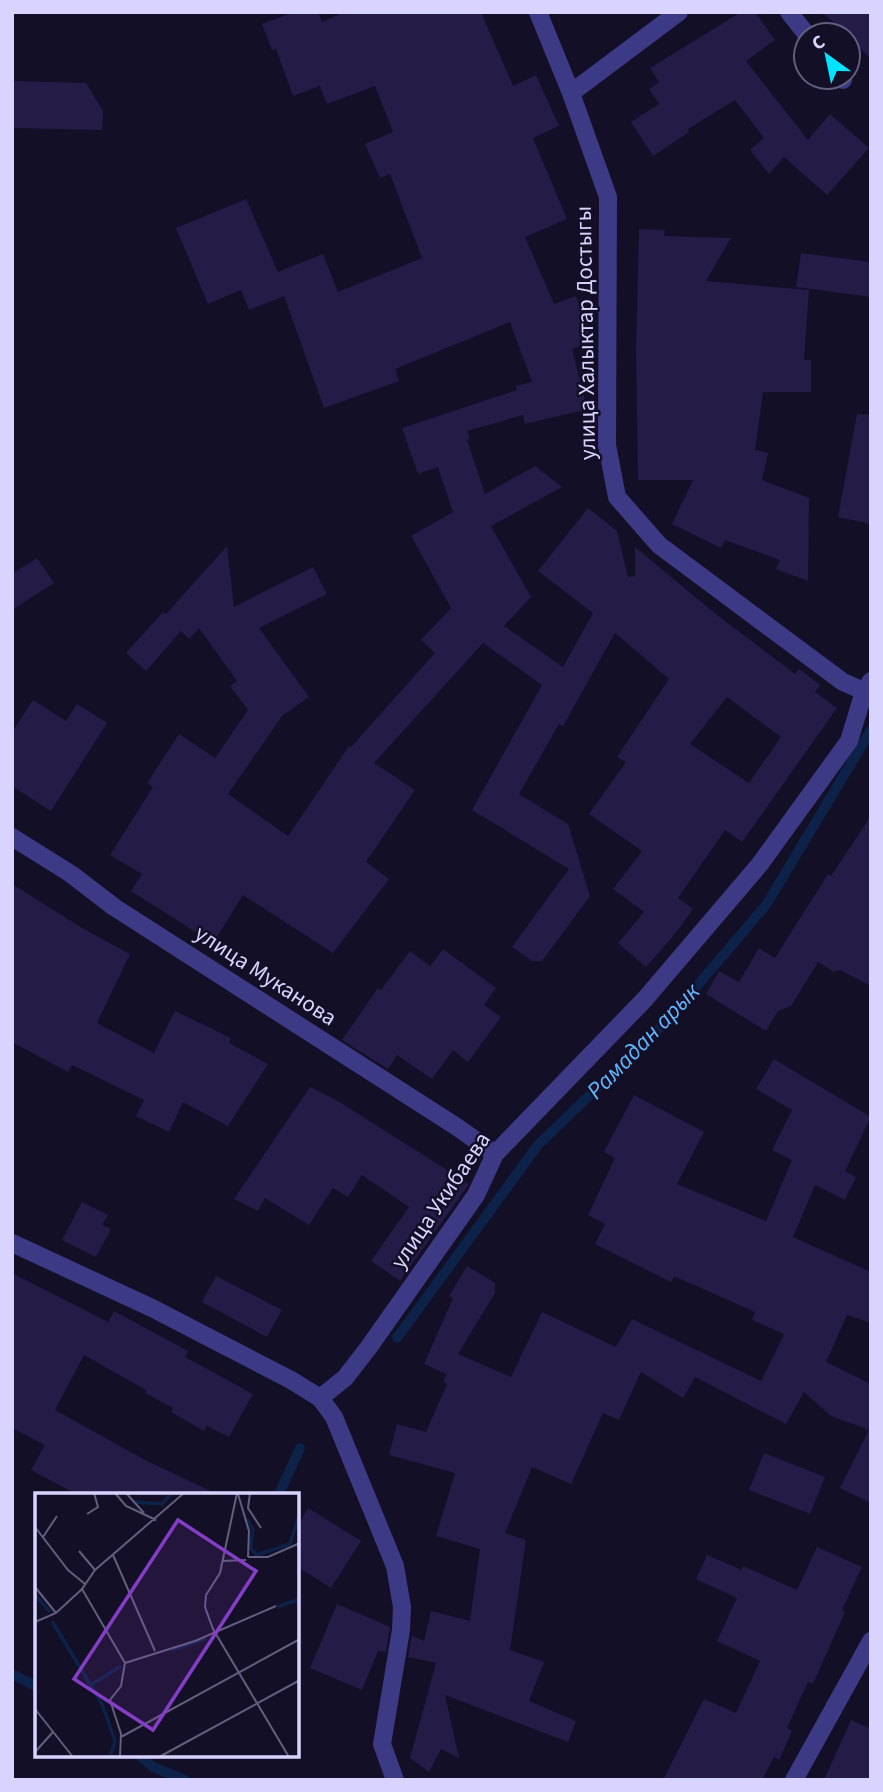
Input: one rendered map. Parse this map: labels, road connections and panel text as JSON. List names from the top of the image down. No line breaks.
{"streets":{"street":["улица Халыктар Достыгы","улица Муканова","улица Укибаева"]},"crossings":[["улица Халыктар Достыгы","улица Укибаева"],["улица Муканова","улица Укибаева"]],"water":["Рамадан арык"],"north":"top left"}
